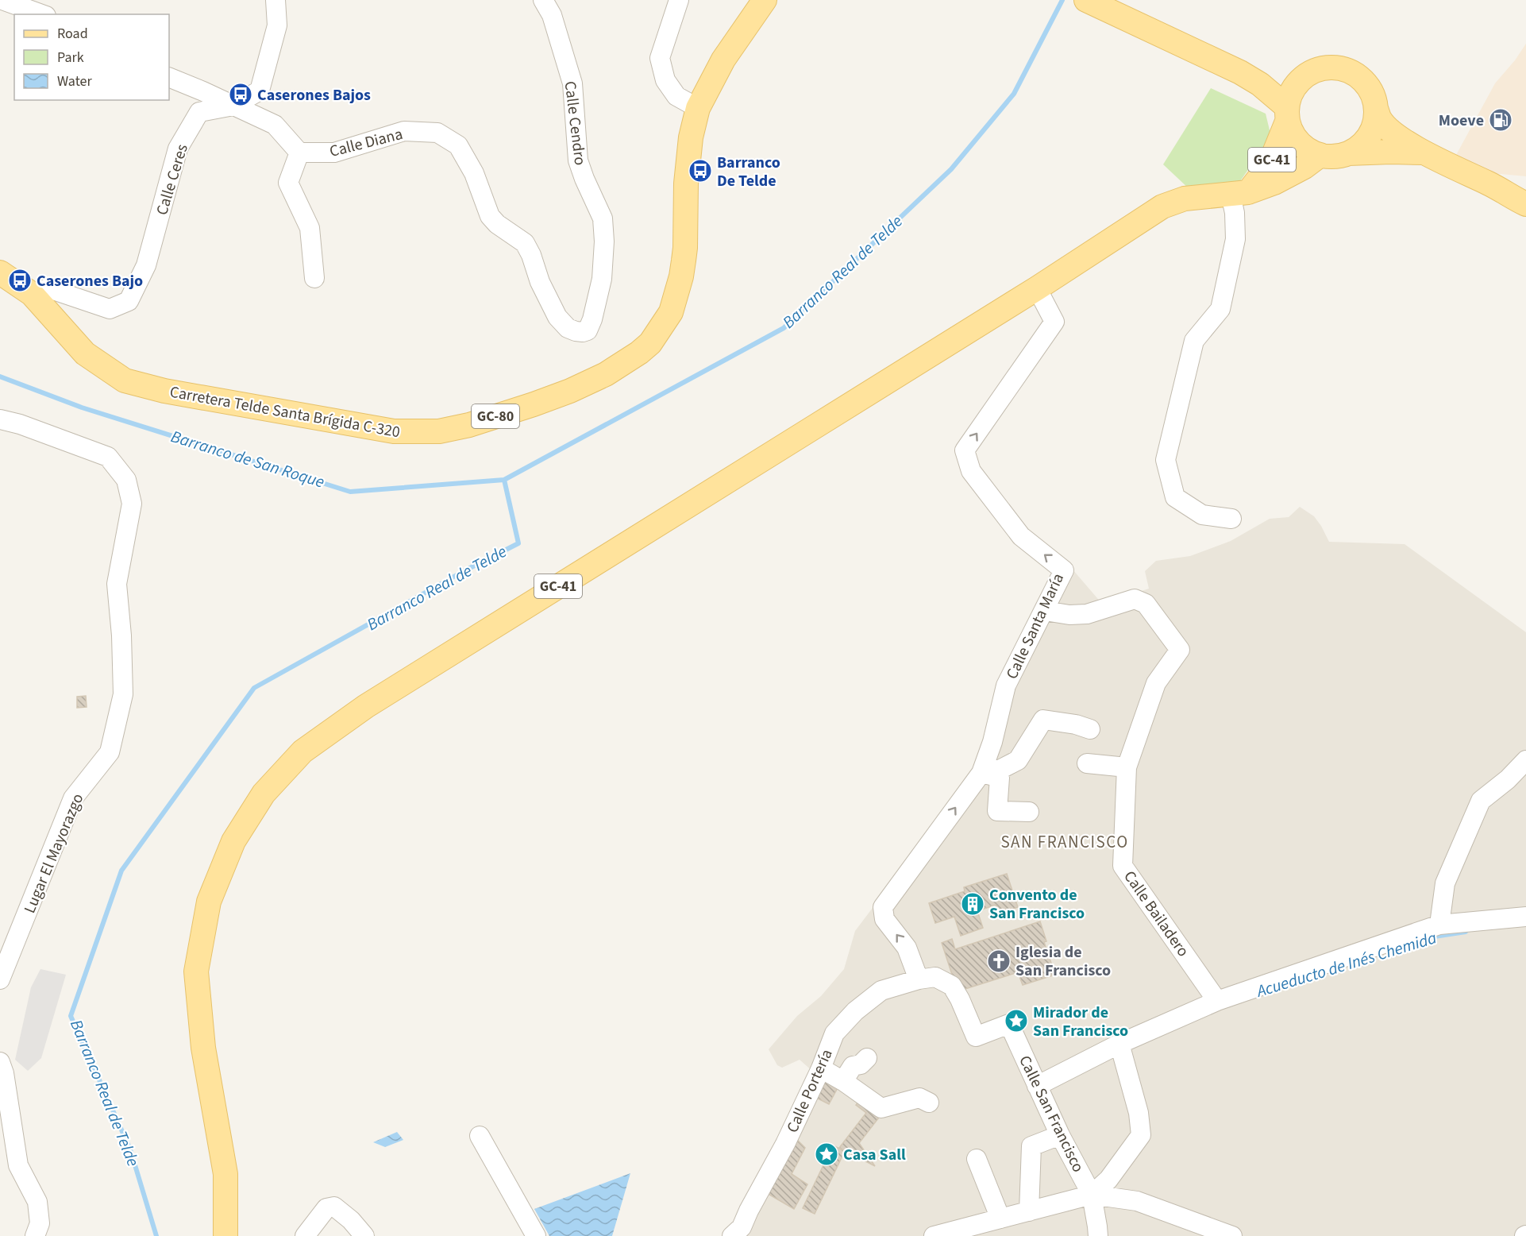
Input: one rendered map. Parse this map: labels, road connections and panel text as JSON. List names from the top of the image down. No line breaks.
{"streets":{"main road":["GC-41","Carretera Telde Santa Brígida C-320","GC-80"],"street":["Calle Cendro","Calle Diana","Calle Ceres","Calle Santa María","Lugar El Mayorazgo","Calle Bailadero","Calle Portería","Calle San Francisco"]},"crossings":[["Calle Cendro","Calle Diana"],["GC-41","Calle Santa María"],["Calle Ceres","Carretera Telde Santa Brígida C-320"],["Calle Santa María","Calle Bailadero"],["Calle Santa María","Calle Portería"],["Calle Portería","Calle San Francisco"]],"one_way":["Calle Santa María"],"districts":["SAN FRANCISCO"],"water":["Barranco Real de Telde","Barranco de San Roque","Acueducto de Inés Chemida"],"places":{"bus stop":["Caserones Bajos","Barranco De Telde","Caserones Bajo"],"fuel station":["Moeve"],"building":["Convento de San Francisco"],"church":["Iglesia de San Francisco"],"place":["Mirador de San Francisco","Casa Sall"]},"legend":["Road","Park","Water"]}
